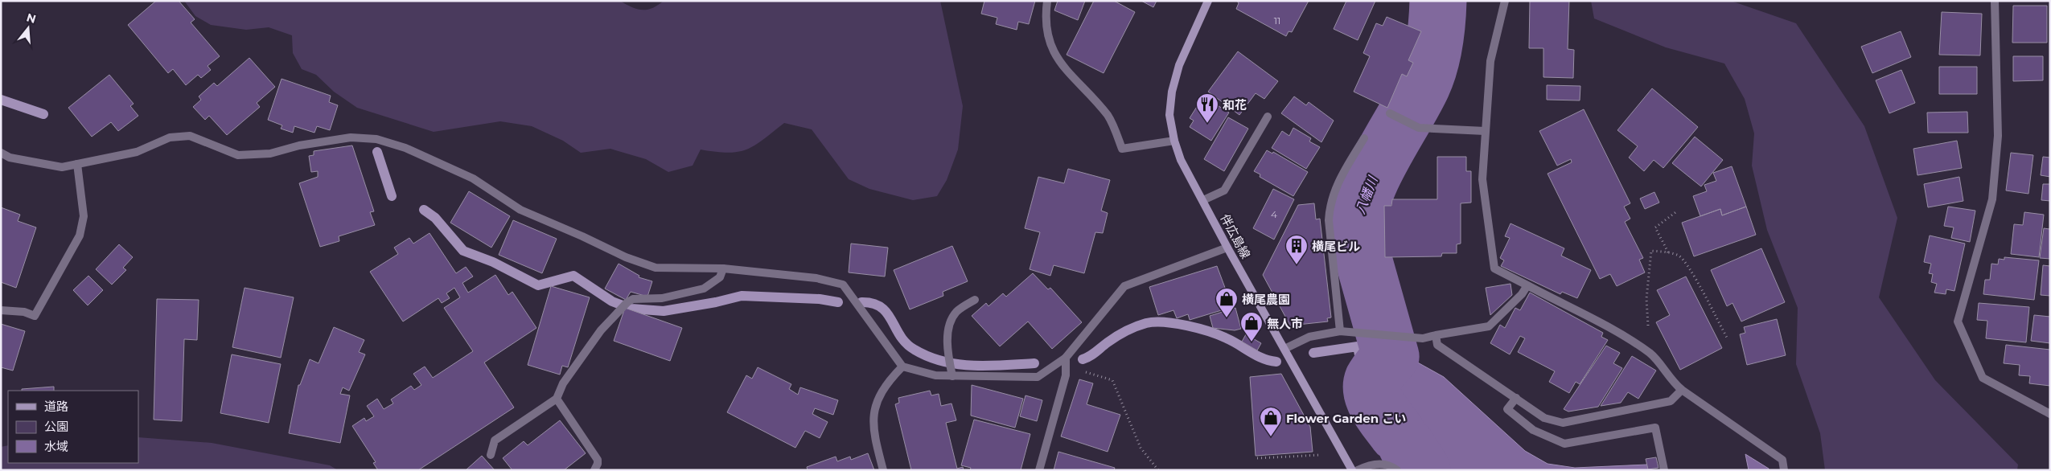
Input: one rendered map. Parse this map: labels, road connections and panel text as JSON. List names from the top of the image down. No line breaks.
{"streets":{"main road":["伴広島線"]},"water":["八幡川"],"places":{"restaurant":["和花"],"building":["横尾ビル"],"shop":["横尾農園","無人市","Flower Garden こい"]},"house_numbers":["11","4"],"legend":["道路","公園","水域"],"north":"top"}
